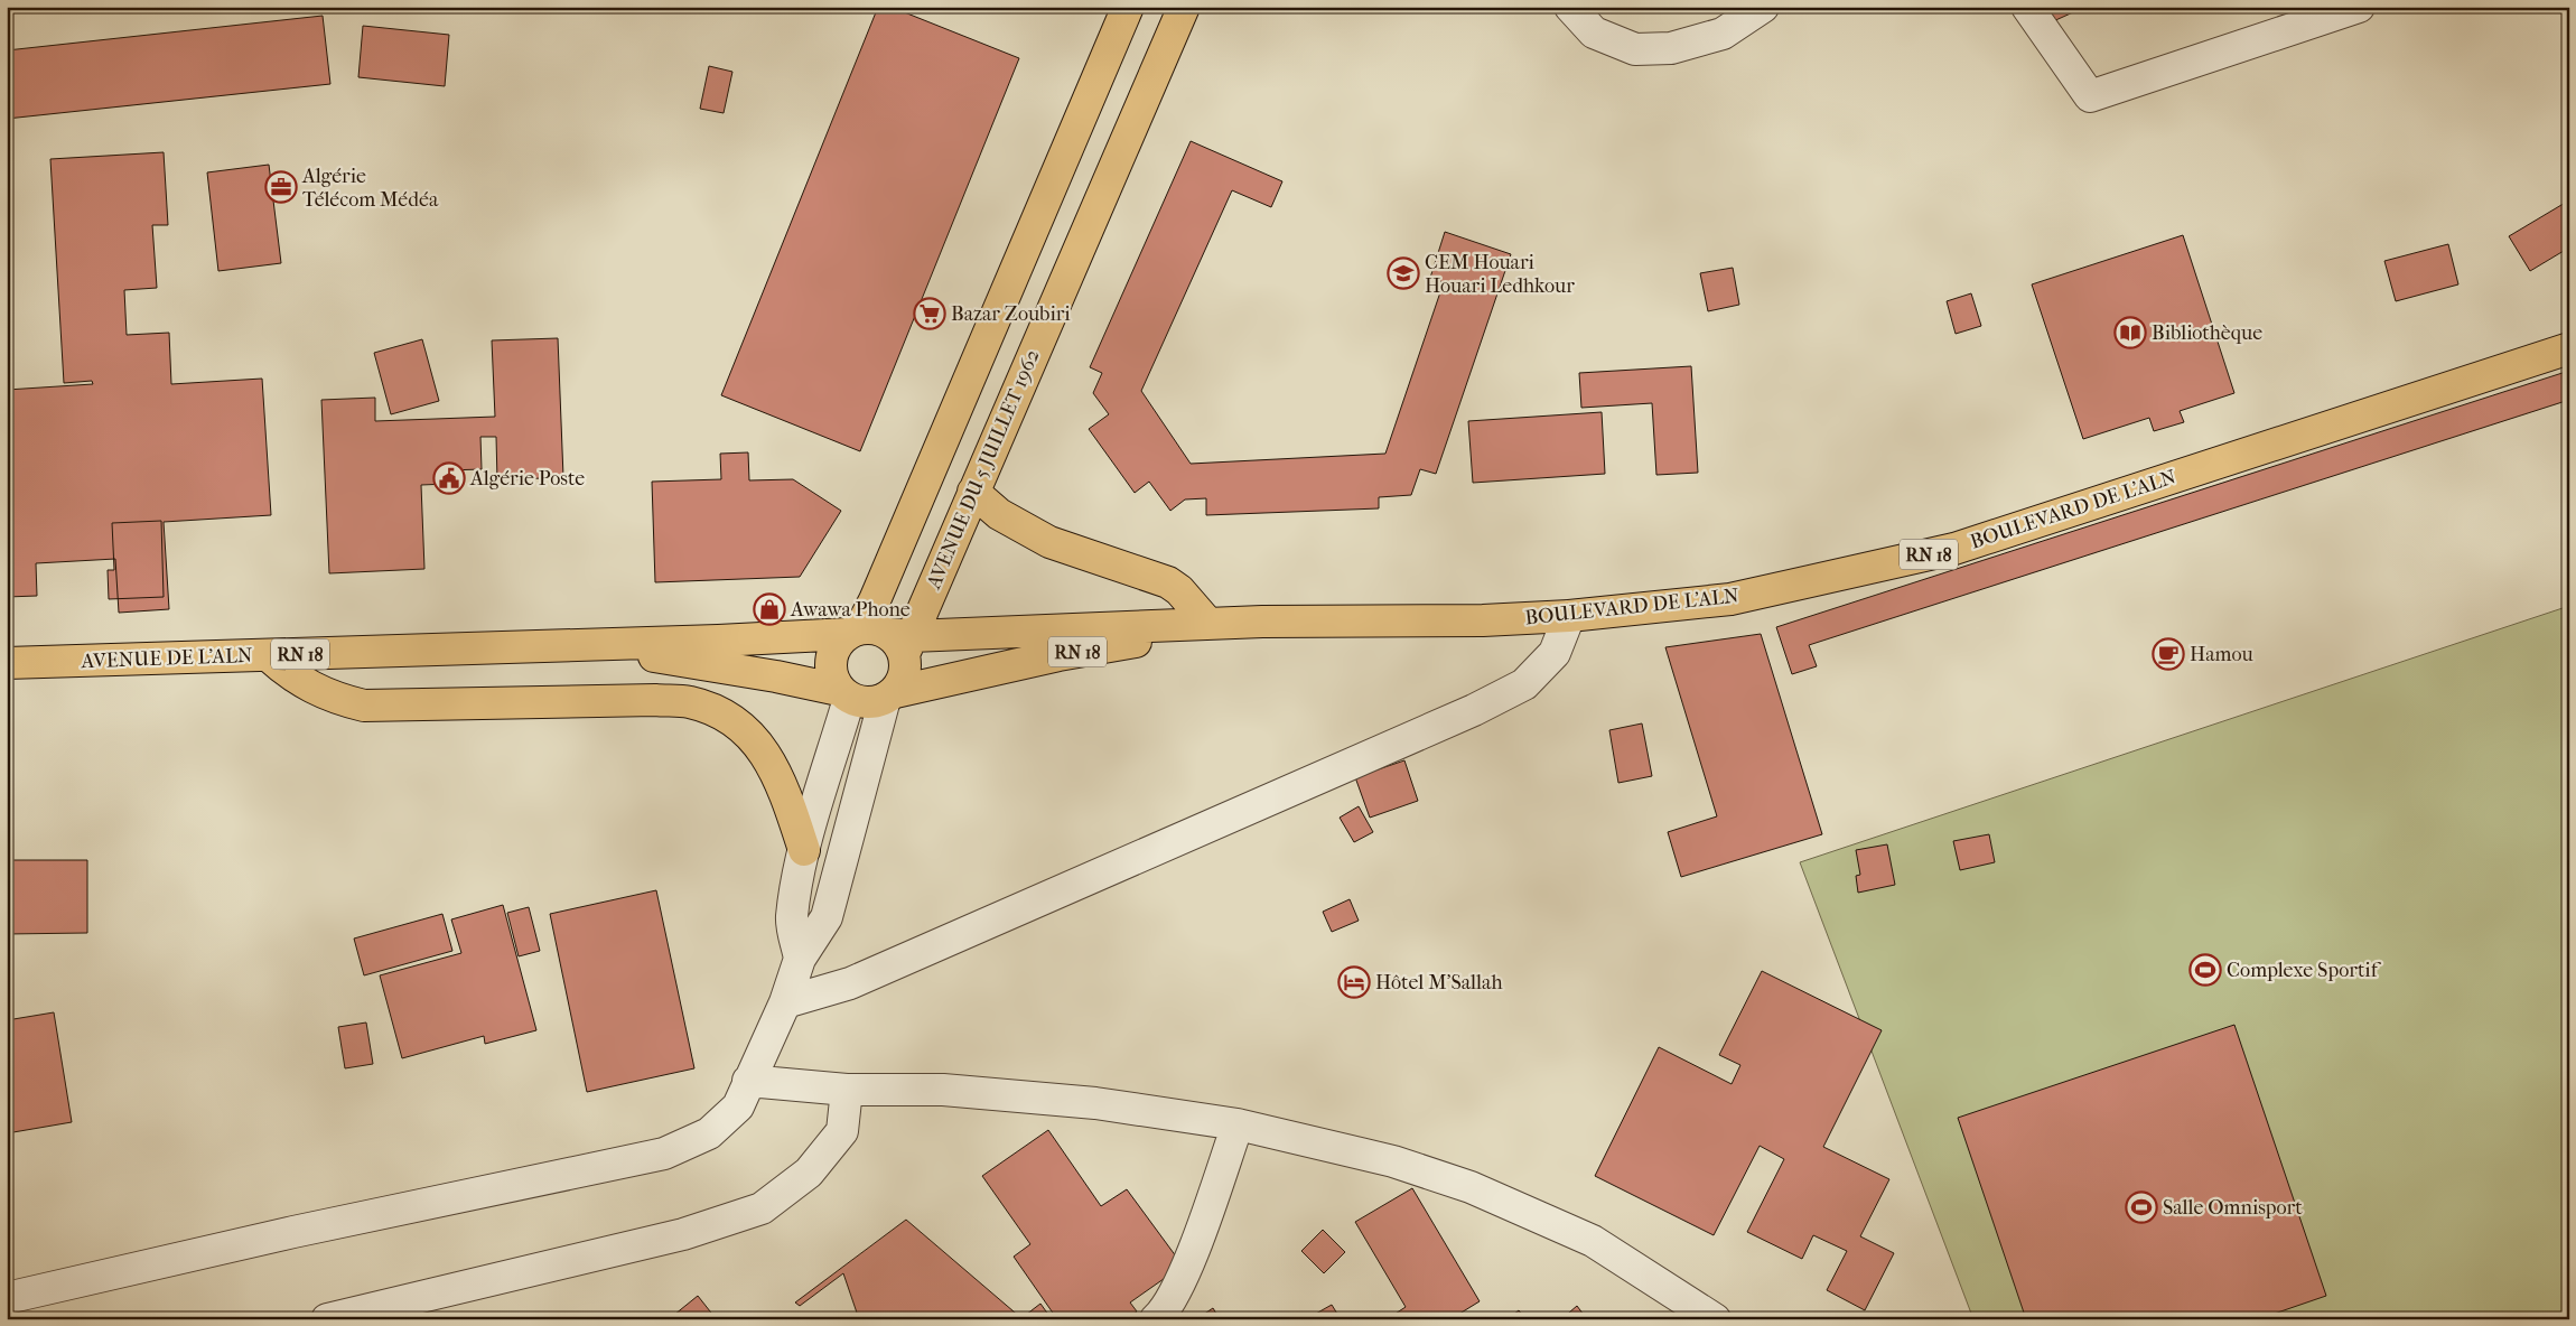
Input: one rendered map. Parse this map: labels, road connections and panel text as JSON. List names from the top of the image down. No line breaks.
{"streets":{"main road":["AVENUE DU 5 JUILLET 1962","BOULEVARD DE L'ALN","RN 18","AVENUE DE L'ALN"]},"crossings":[["AVENUE DU 5 JUILLET 1962","RN 18"],["BOULEVARD DE L'ALN","RN 18"],["RN 18","AVENUE DE L'ALN"]],"places":{"office":["Algérie Télécom Médéa"],"school or university":["CEM Houari Houari Ledhkour"],"supermarket":["Bazar Zoubiri"],"library":["Bibliothèque"],"public building":["Algérie Poste"],"shop":["Awawa Phone"],"cafe":["Hamou"],"sports":["Complexe Sportif","Salle Omnisport"],"hotel":["Hôtel M'Sallah"]}}
